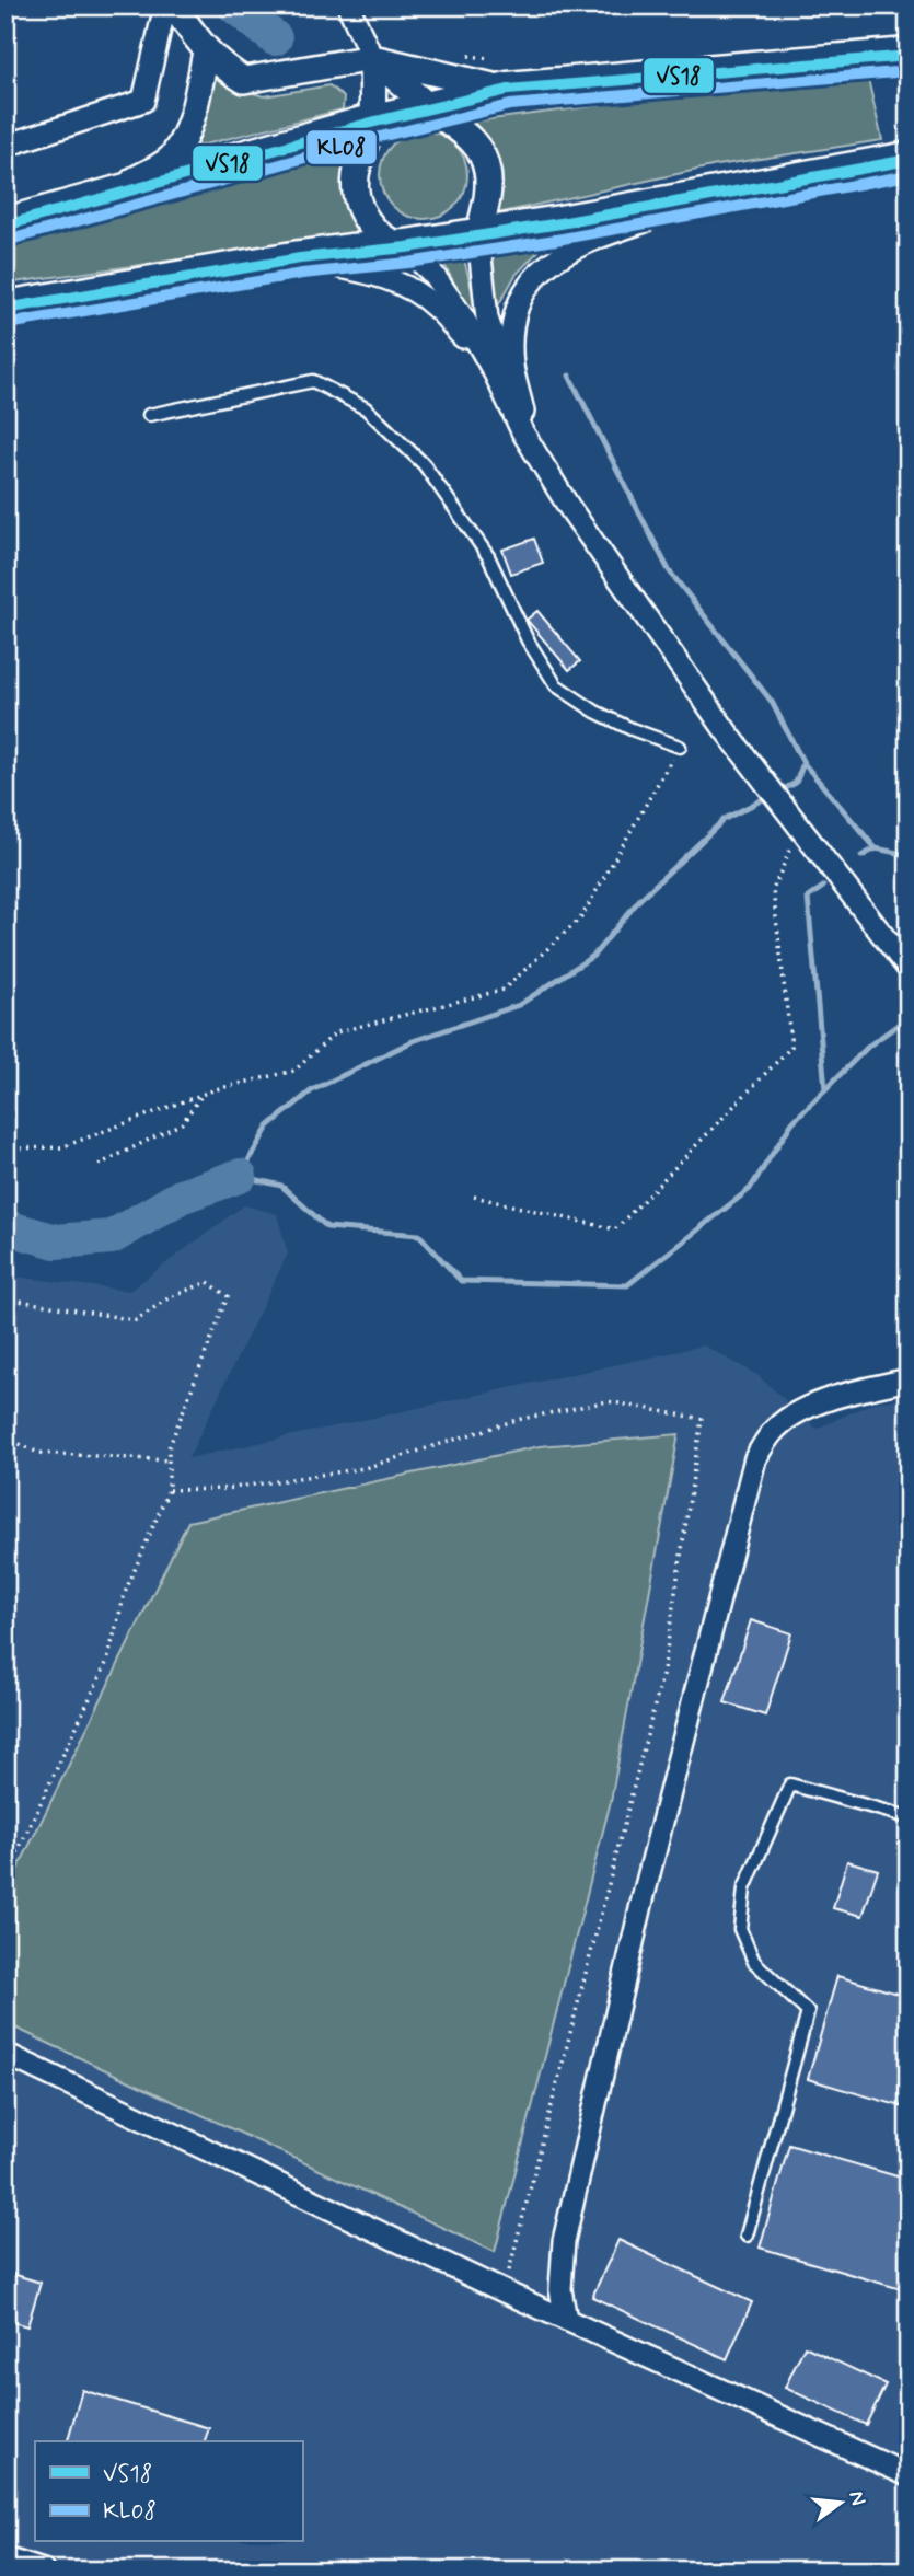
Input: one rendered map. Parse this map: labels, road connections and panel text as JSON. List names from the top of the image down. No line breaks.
{"lines":["transit line VS18","transit line KL08"],"legend":["VS18","KL08"],"north":"right"}
